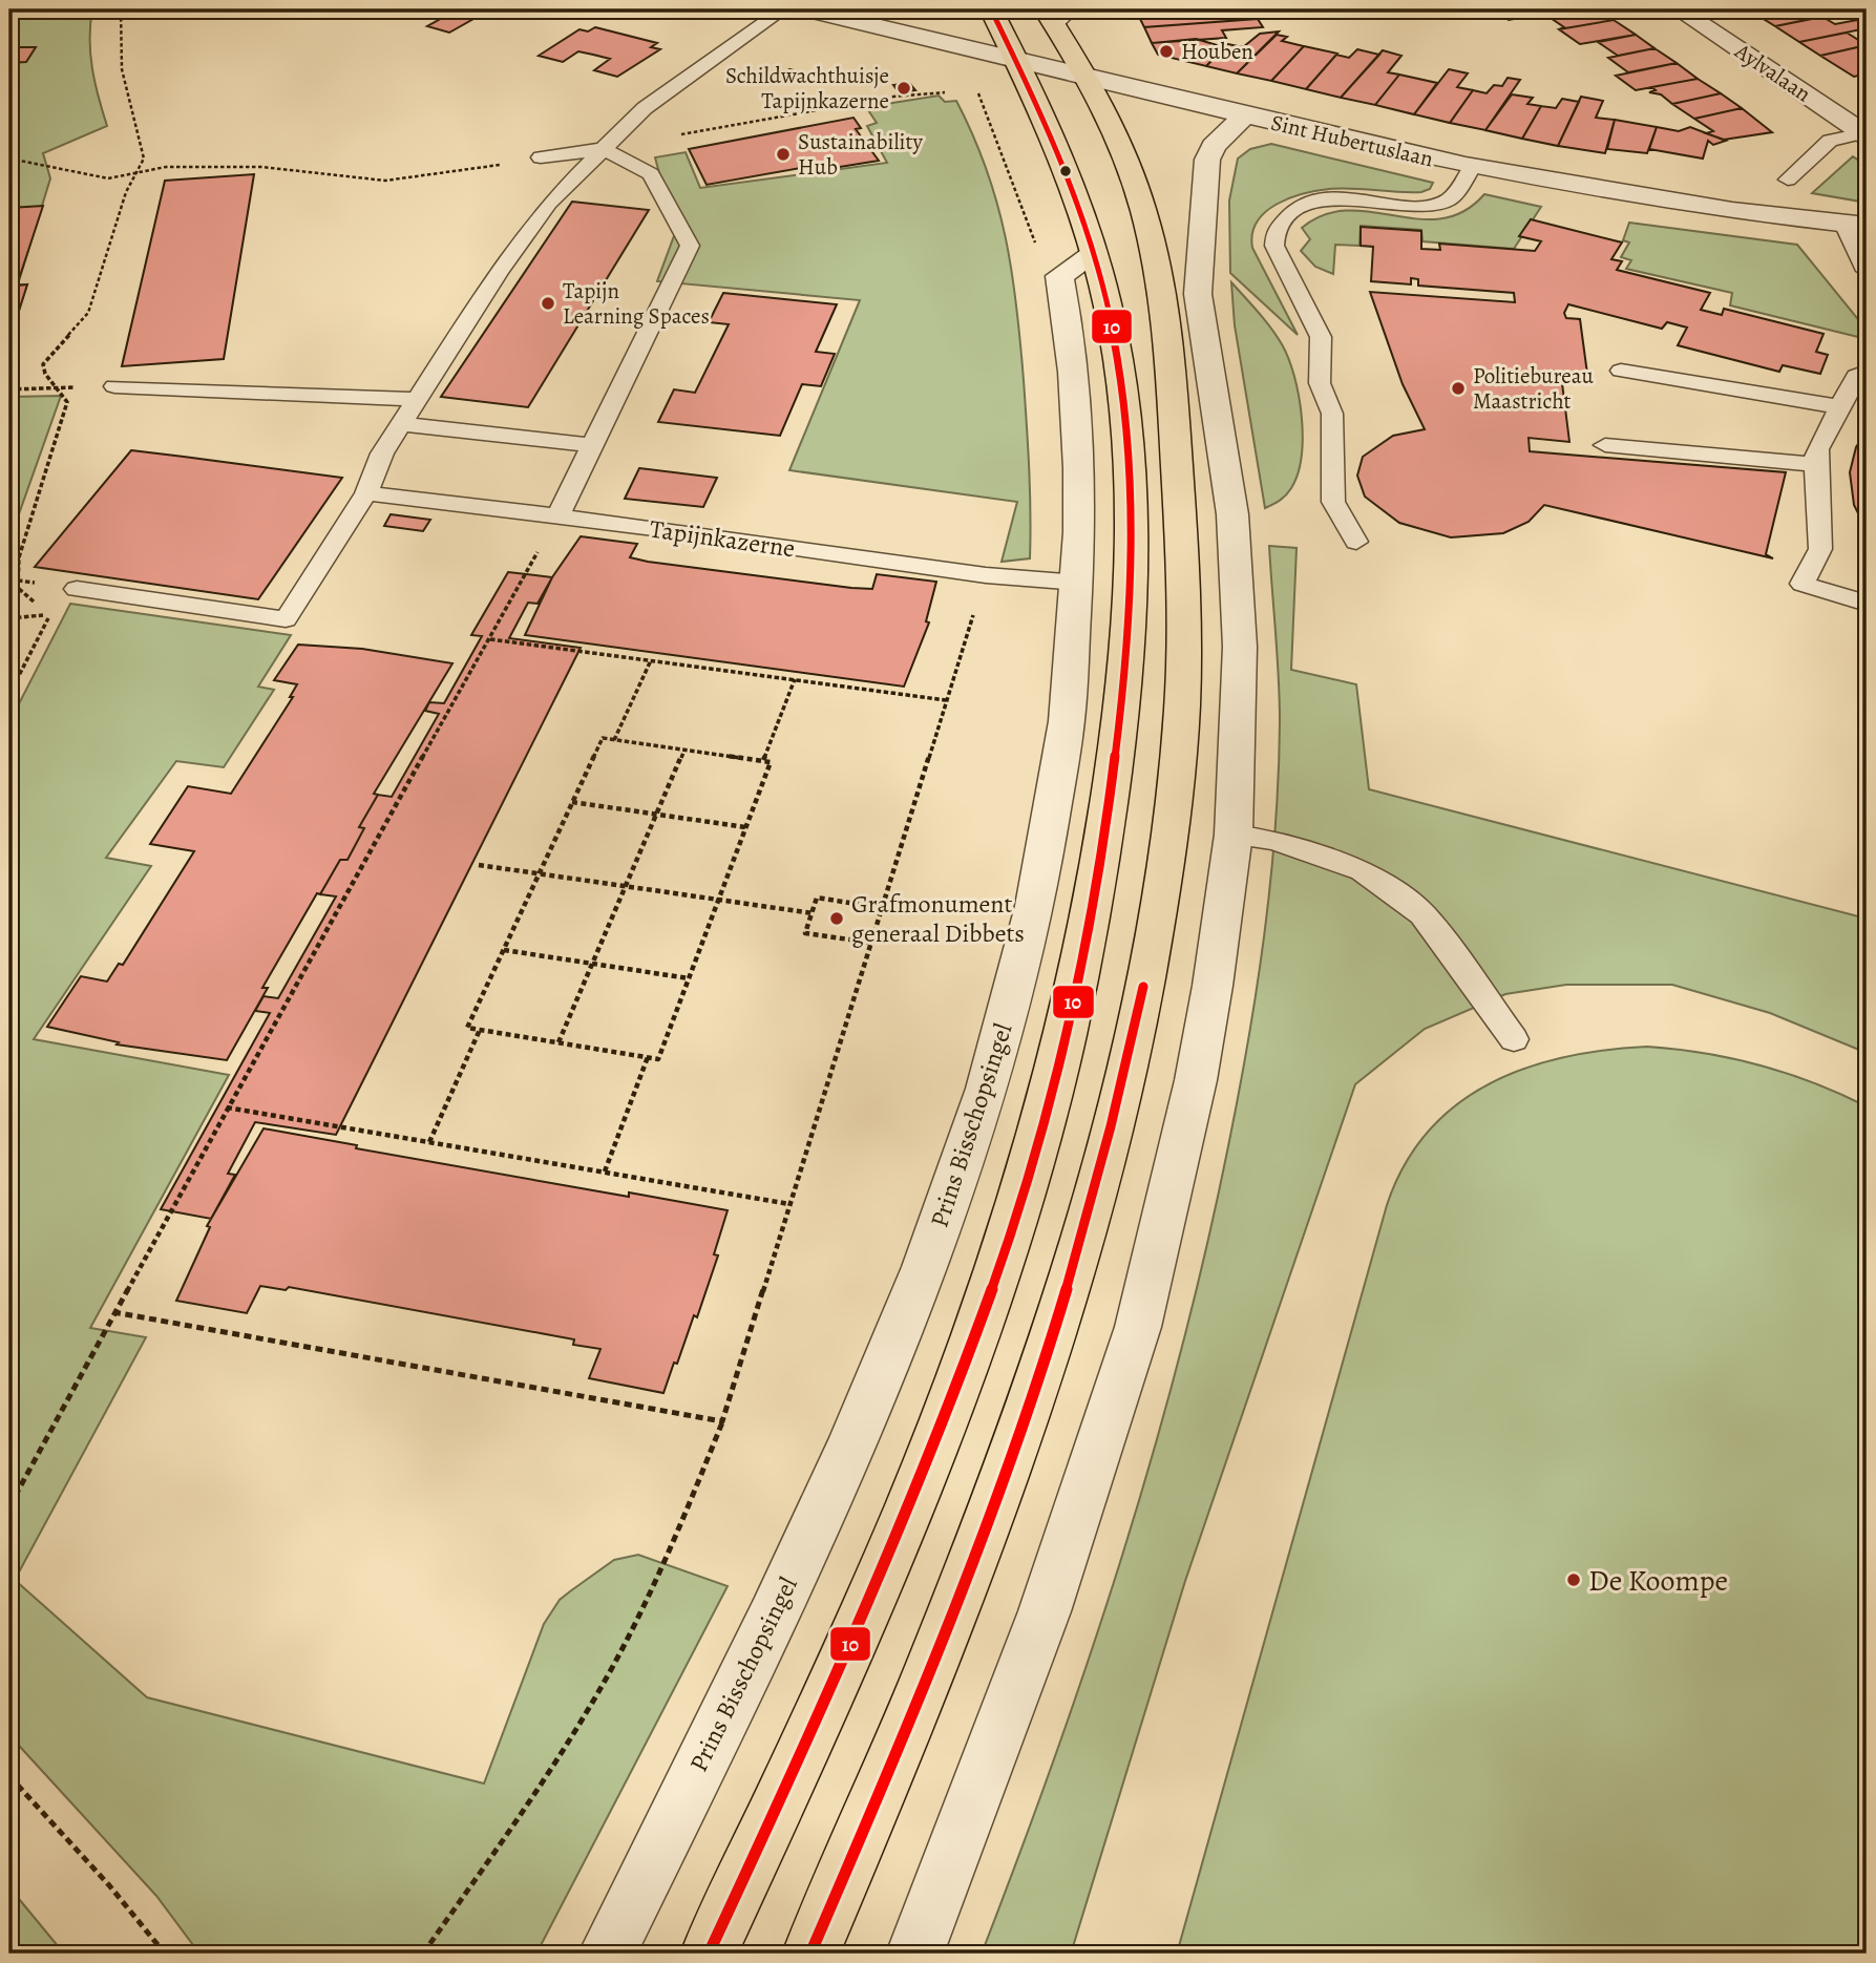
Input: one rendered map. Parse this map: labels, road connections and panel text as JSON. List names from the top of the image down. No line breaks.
{"streets":{"street":["Aylvalaan","Sint Hubertuslaan","Prins Bisschopsingel"],"lane":["Tapijnkazerne"]},"crossings":[["Tapijnkazerne","Prins Bisschopsingel"]],"places":["Houben","Schildwachthuisje Tapijnkazerne","Sustainability Hub","Tapijn Learning Spaces","Politiebureau Maastricht","Grafmonument generaal Dibbets","De Koompe"],"lines":["transit line 10"]}
